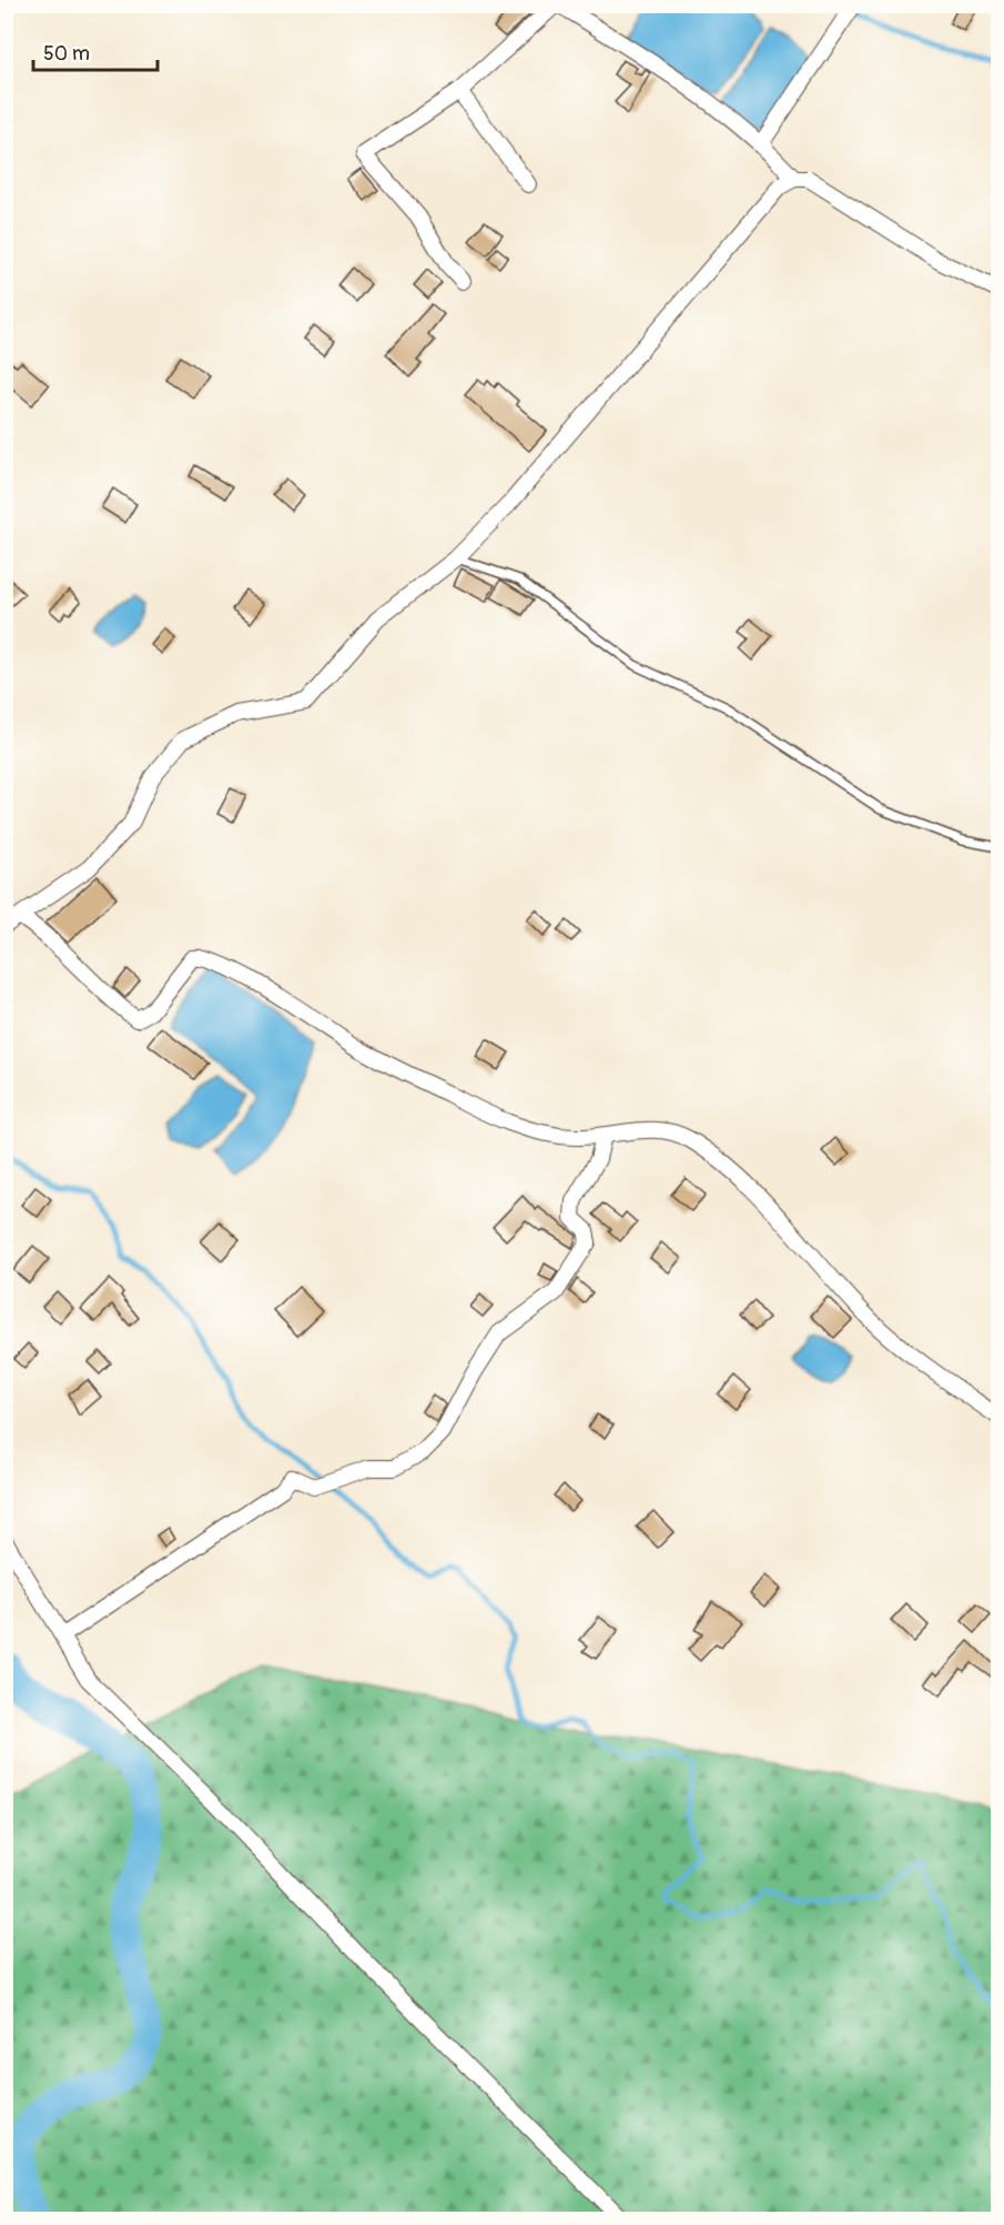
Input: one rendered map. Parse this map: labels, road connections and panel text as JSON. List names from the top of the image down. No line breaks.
{"scale_bar":"50 m"}
